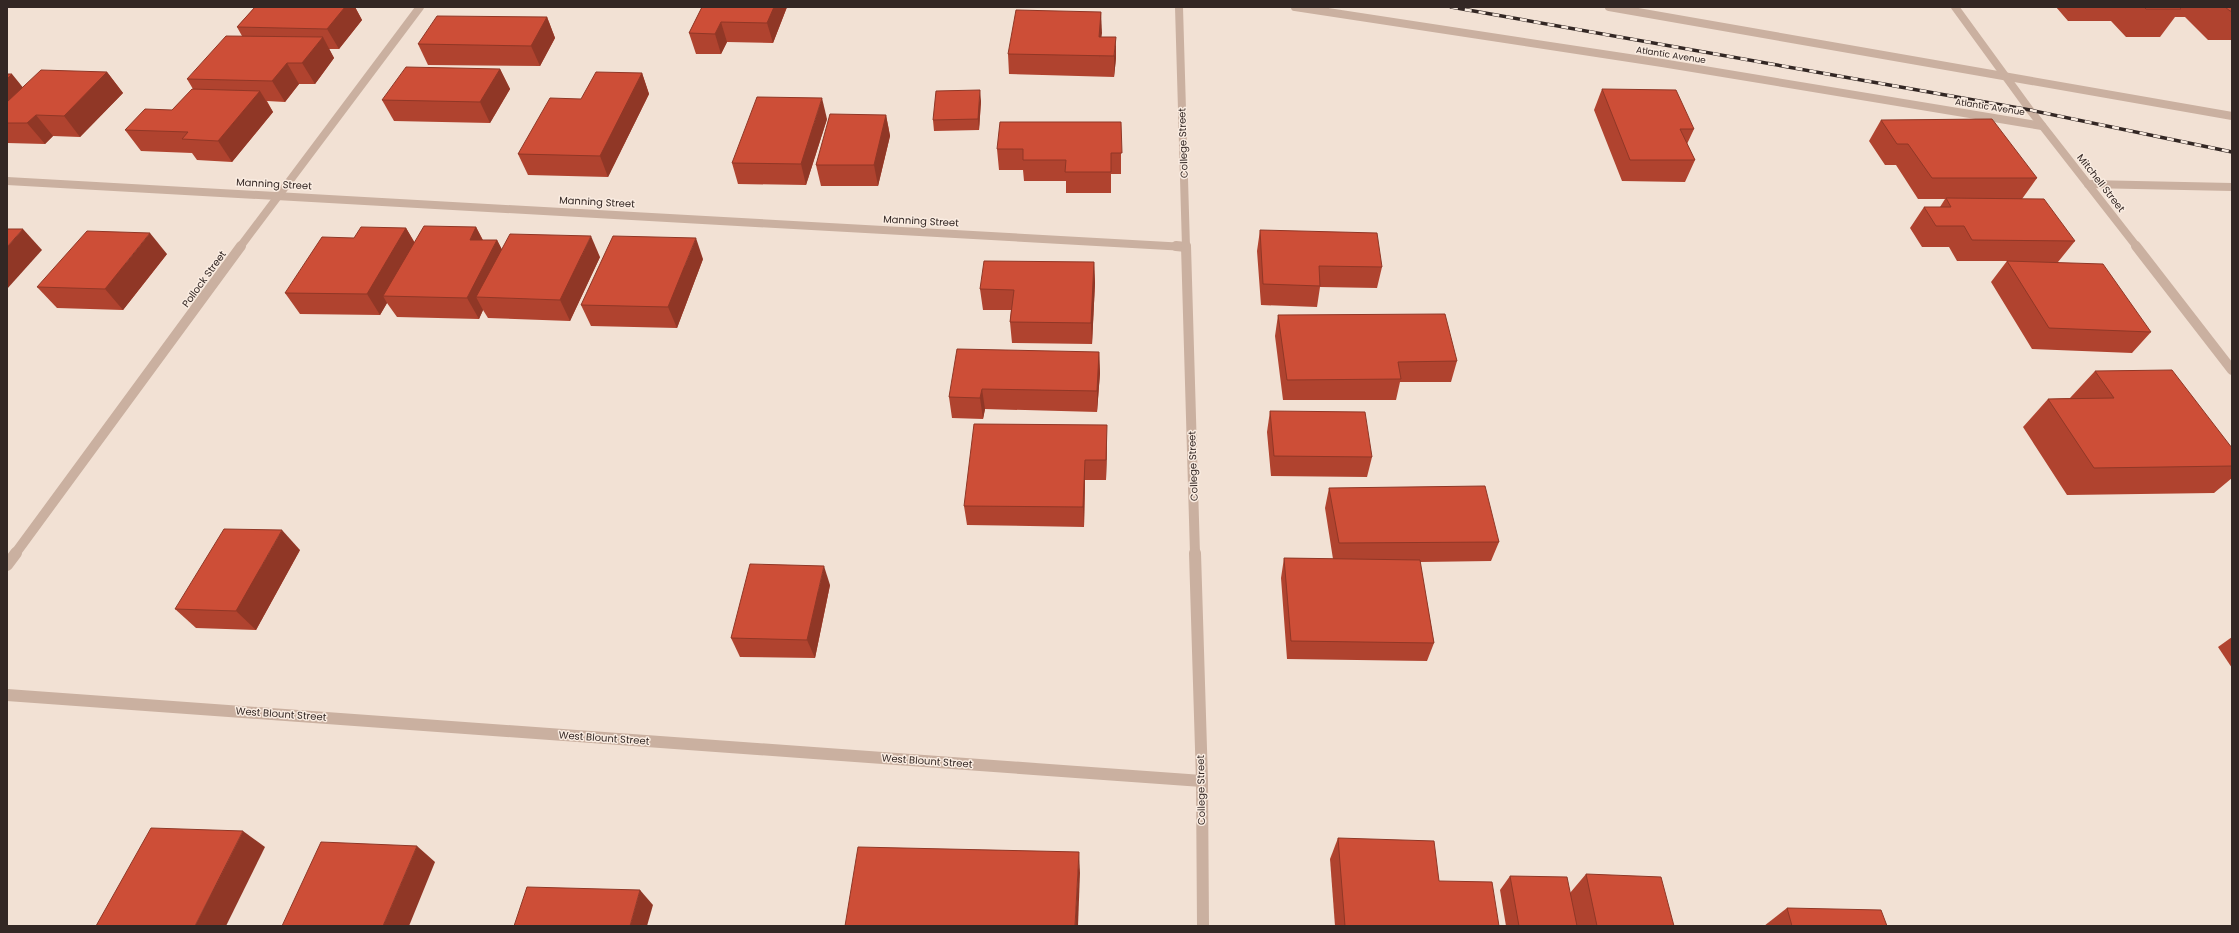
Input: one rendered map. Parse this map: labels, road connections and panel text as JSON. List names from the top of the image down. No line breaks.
{"streets":{"street":["Atlantic Avenue","College Street","Mitchell Street","Manning Street","Pollock Street","West Blount Street"]},"crossings":[["Atlantic Avenue","Mitchell Street"],["College Street","Manning Street"],["College Street","West Blount Street"],["Manning Street","Pollock Street"]]}
